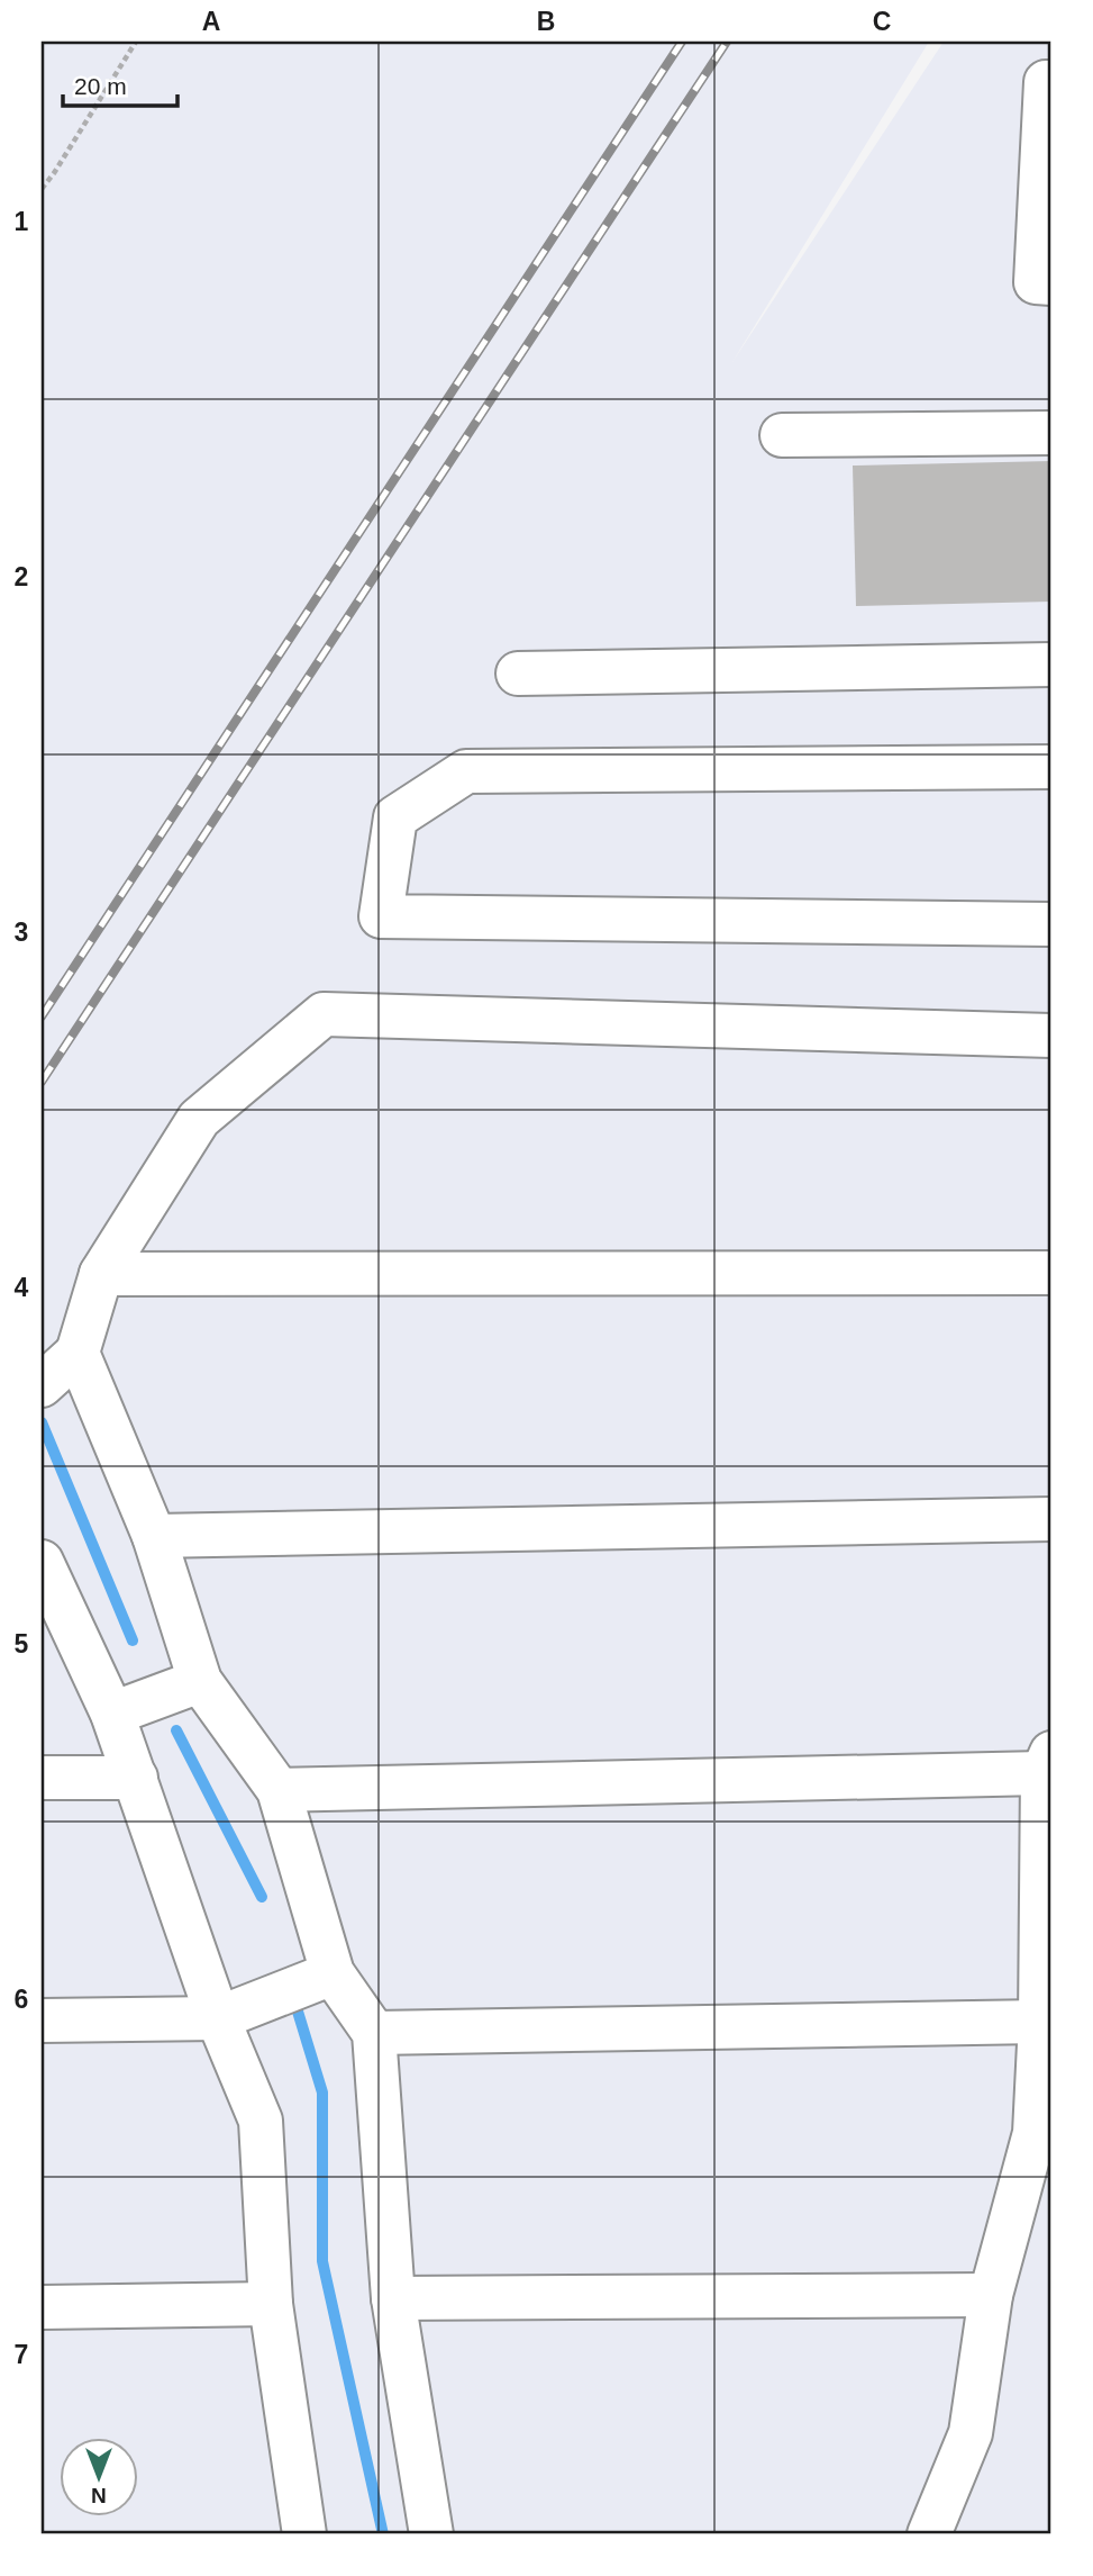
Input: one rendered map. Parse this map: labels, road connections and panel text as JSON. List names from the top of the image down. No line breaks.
{"scale_bar":"20 m","north":"bottom","grid":{"columns":["A","B","C"],"rows":["1","2","3","4","5","6","7"]}}
